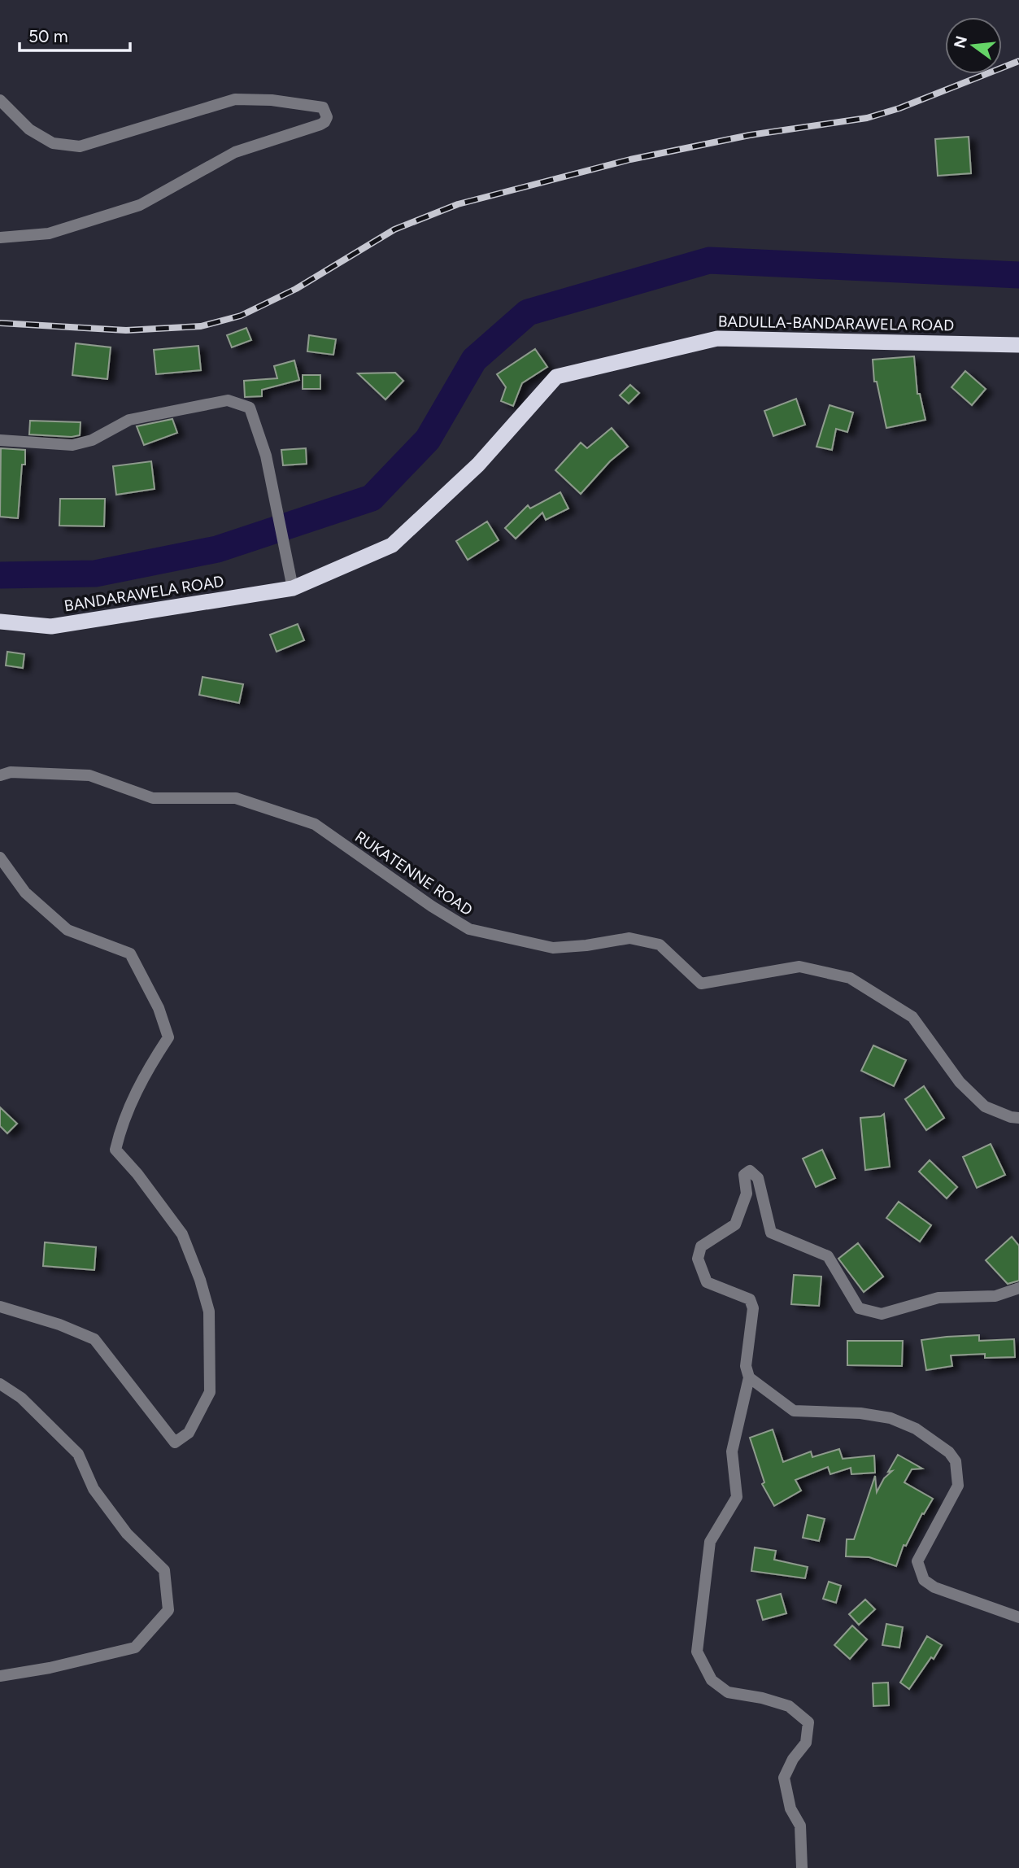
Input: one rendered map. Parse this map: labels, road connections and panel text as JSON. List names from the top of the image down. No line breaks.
{"streets":{"highway":["BADULLA-BANDARAWELA ROAD","BANDARAWELA ROAD"],"street":["RUKATENNE ROAD"]},"crossings":[["BADULLA-BANDARAWELA ROAD","BANDARAWELA ROAD"]],"scale_bar":"50 m","north":"left"}
